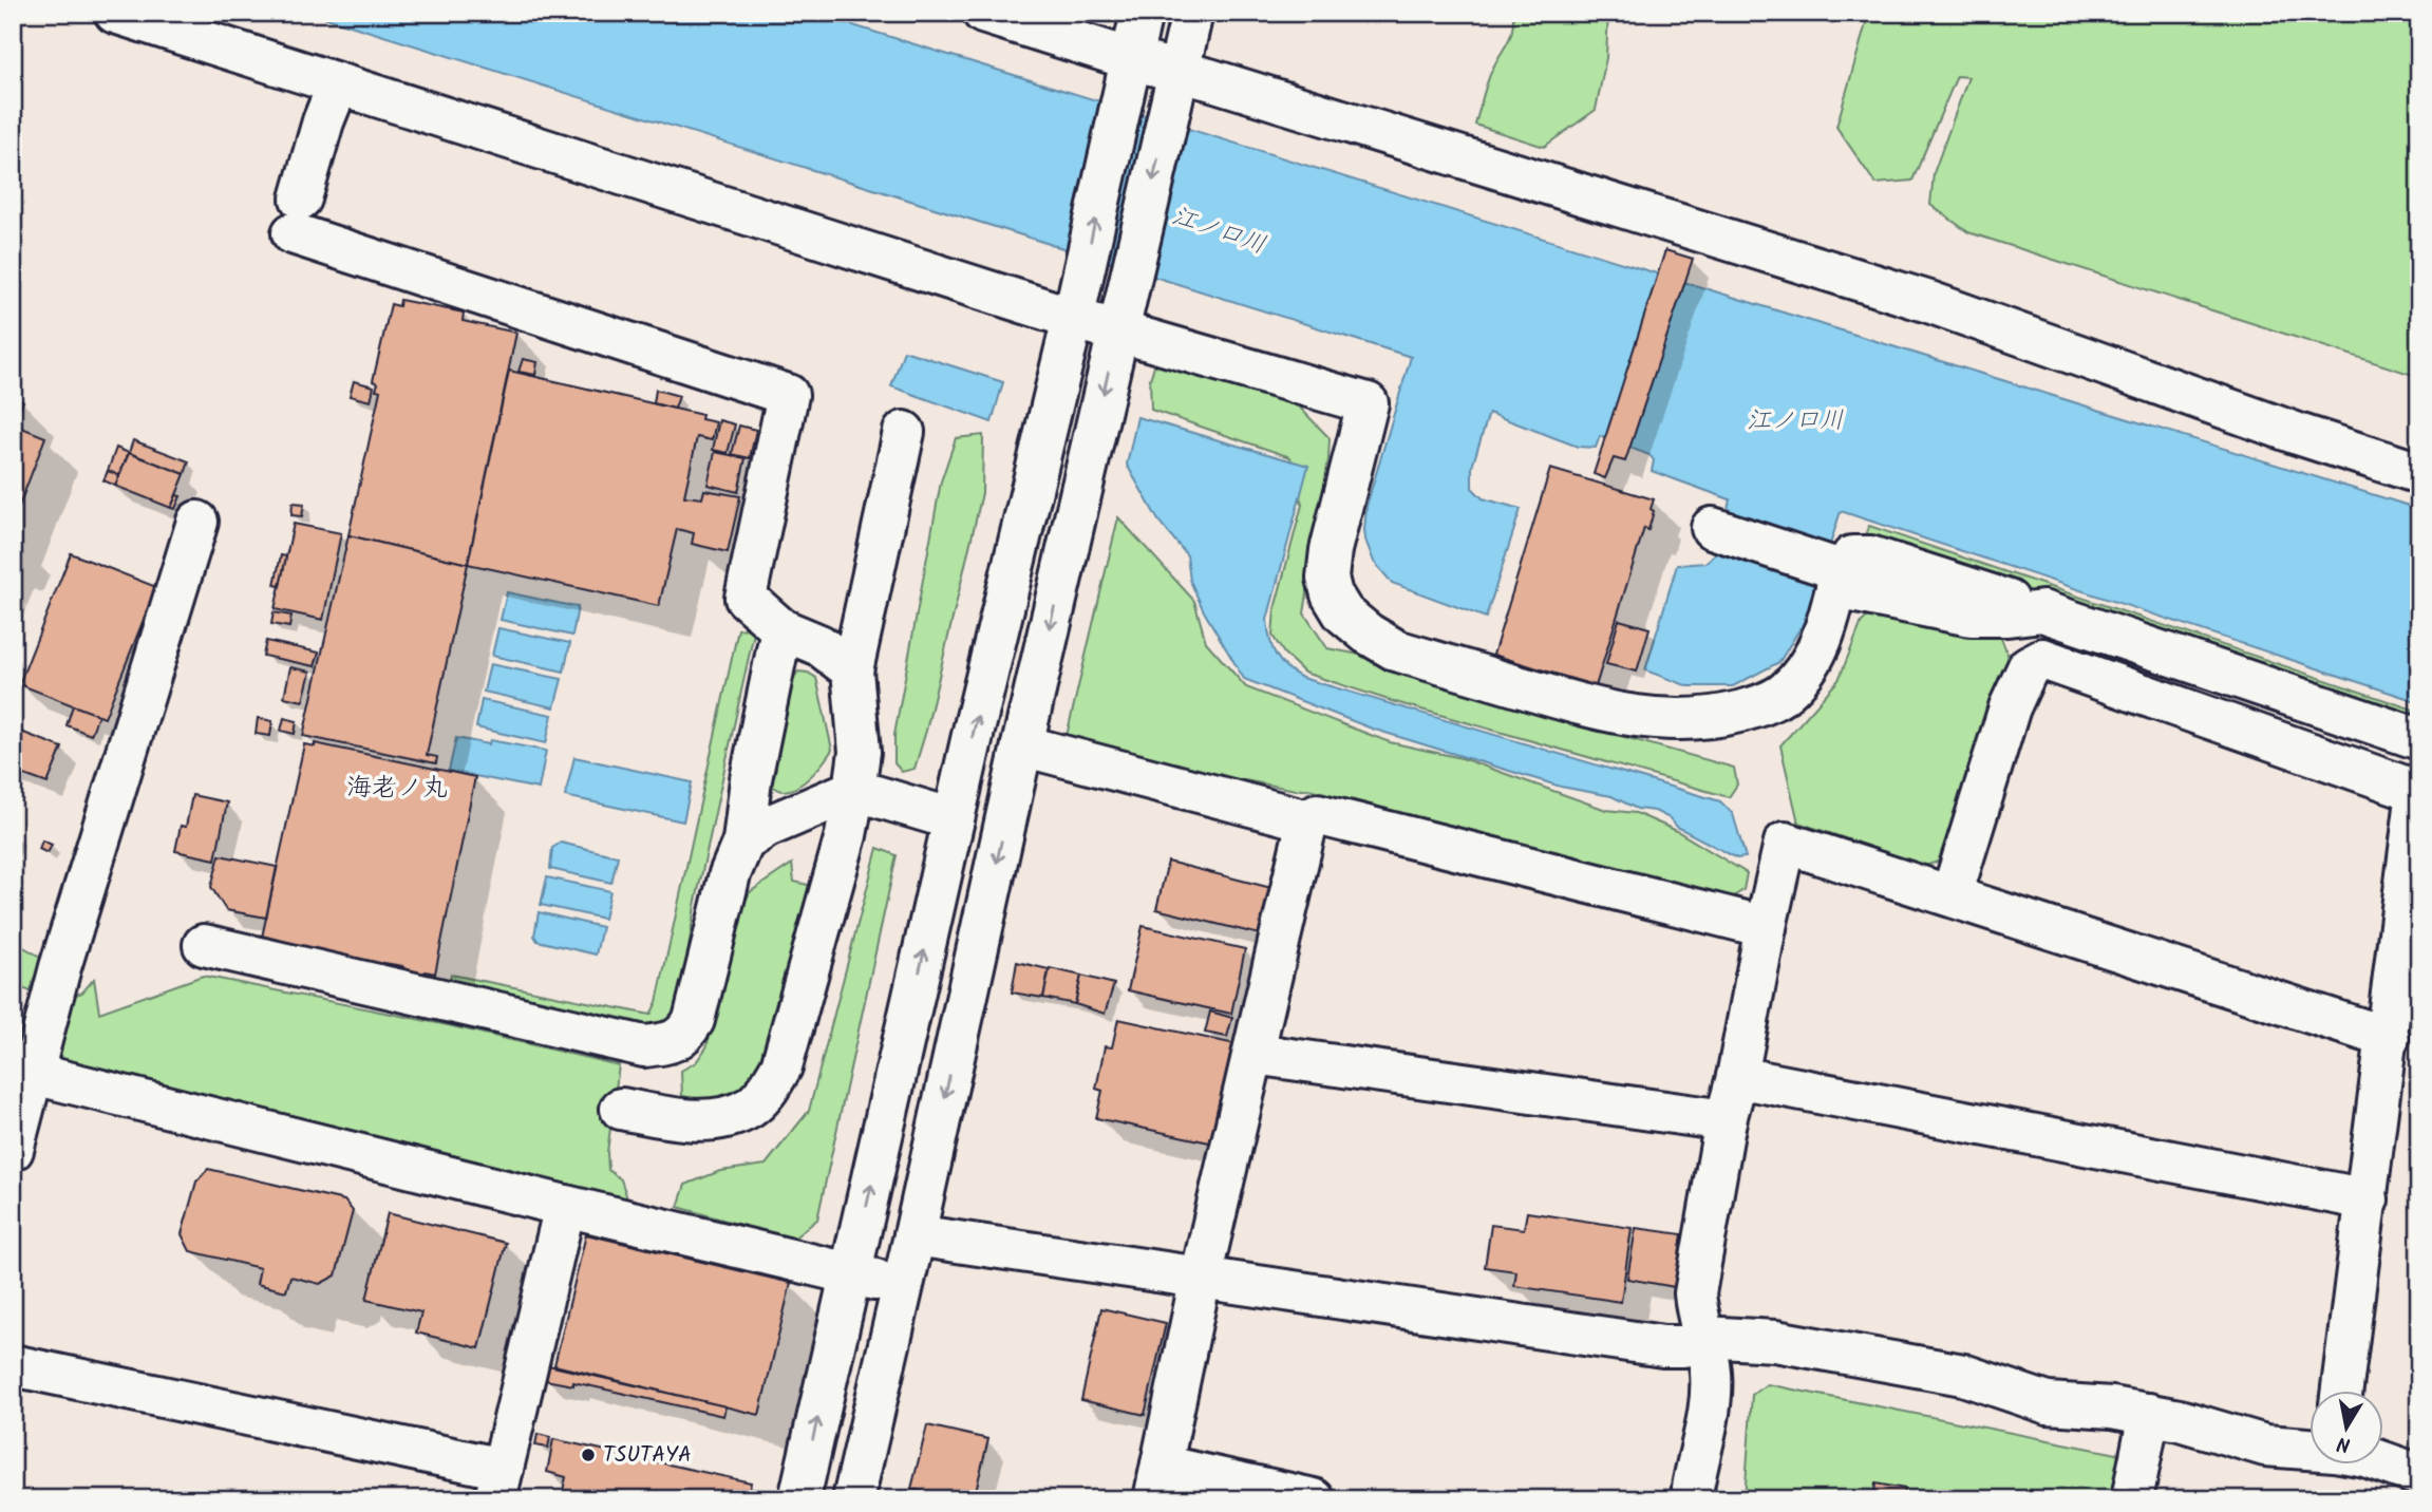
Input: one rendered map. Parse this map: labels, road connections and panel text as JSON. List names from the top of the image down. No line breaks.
{"districts":["海老ノ丸"],"water":["江ノ口川"],"places":["TSUTAYA"],"north":"bottom"}
